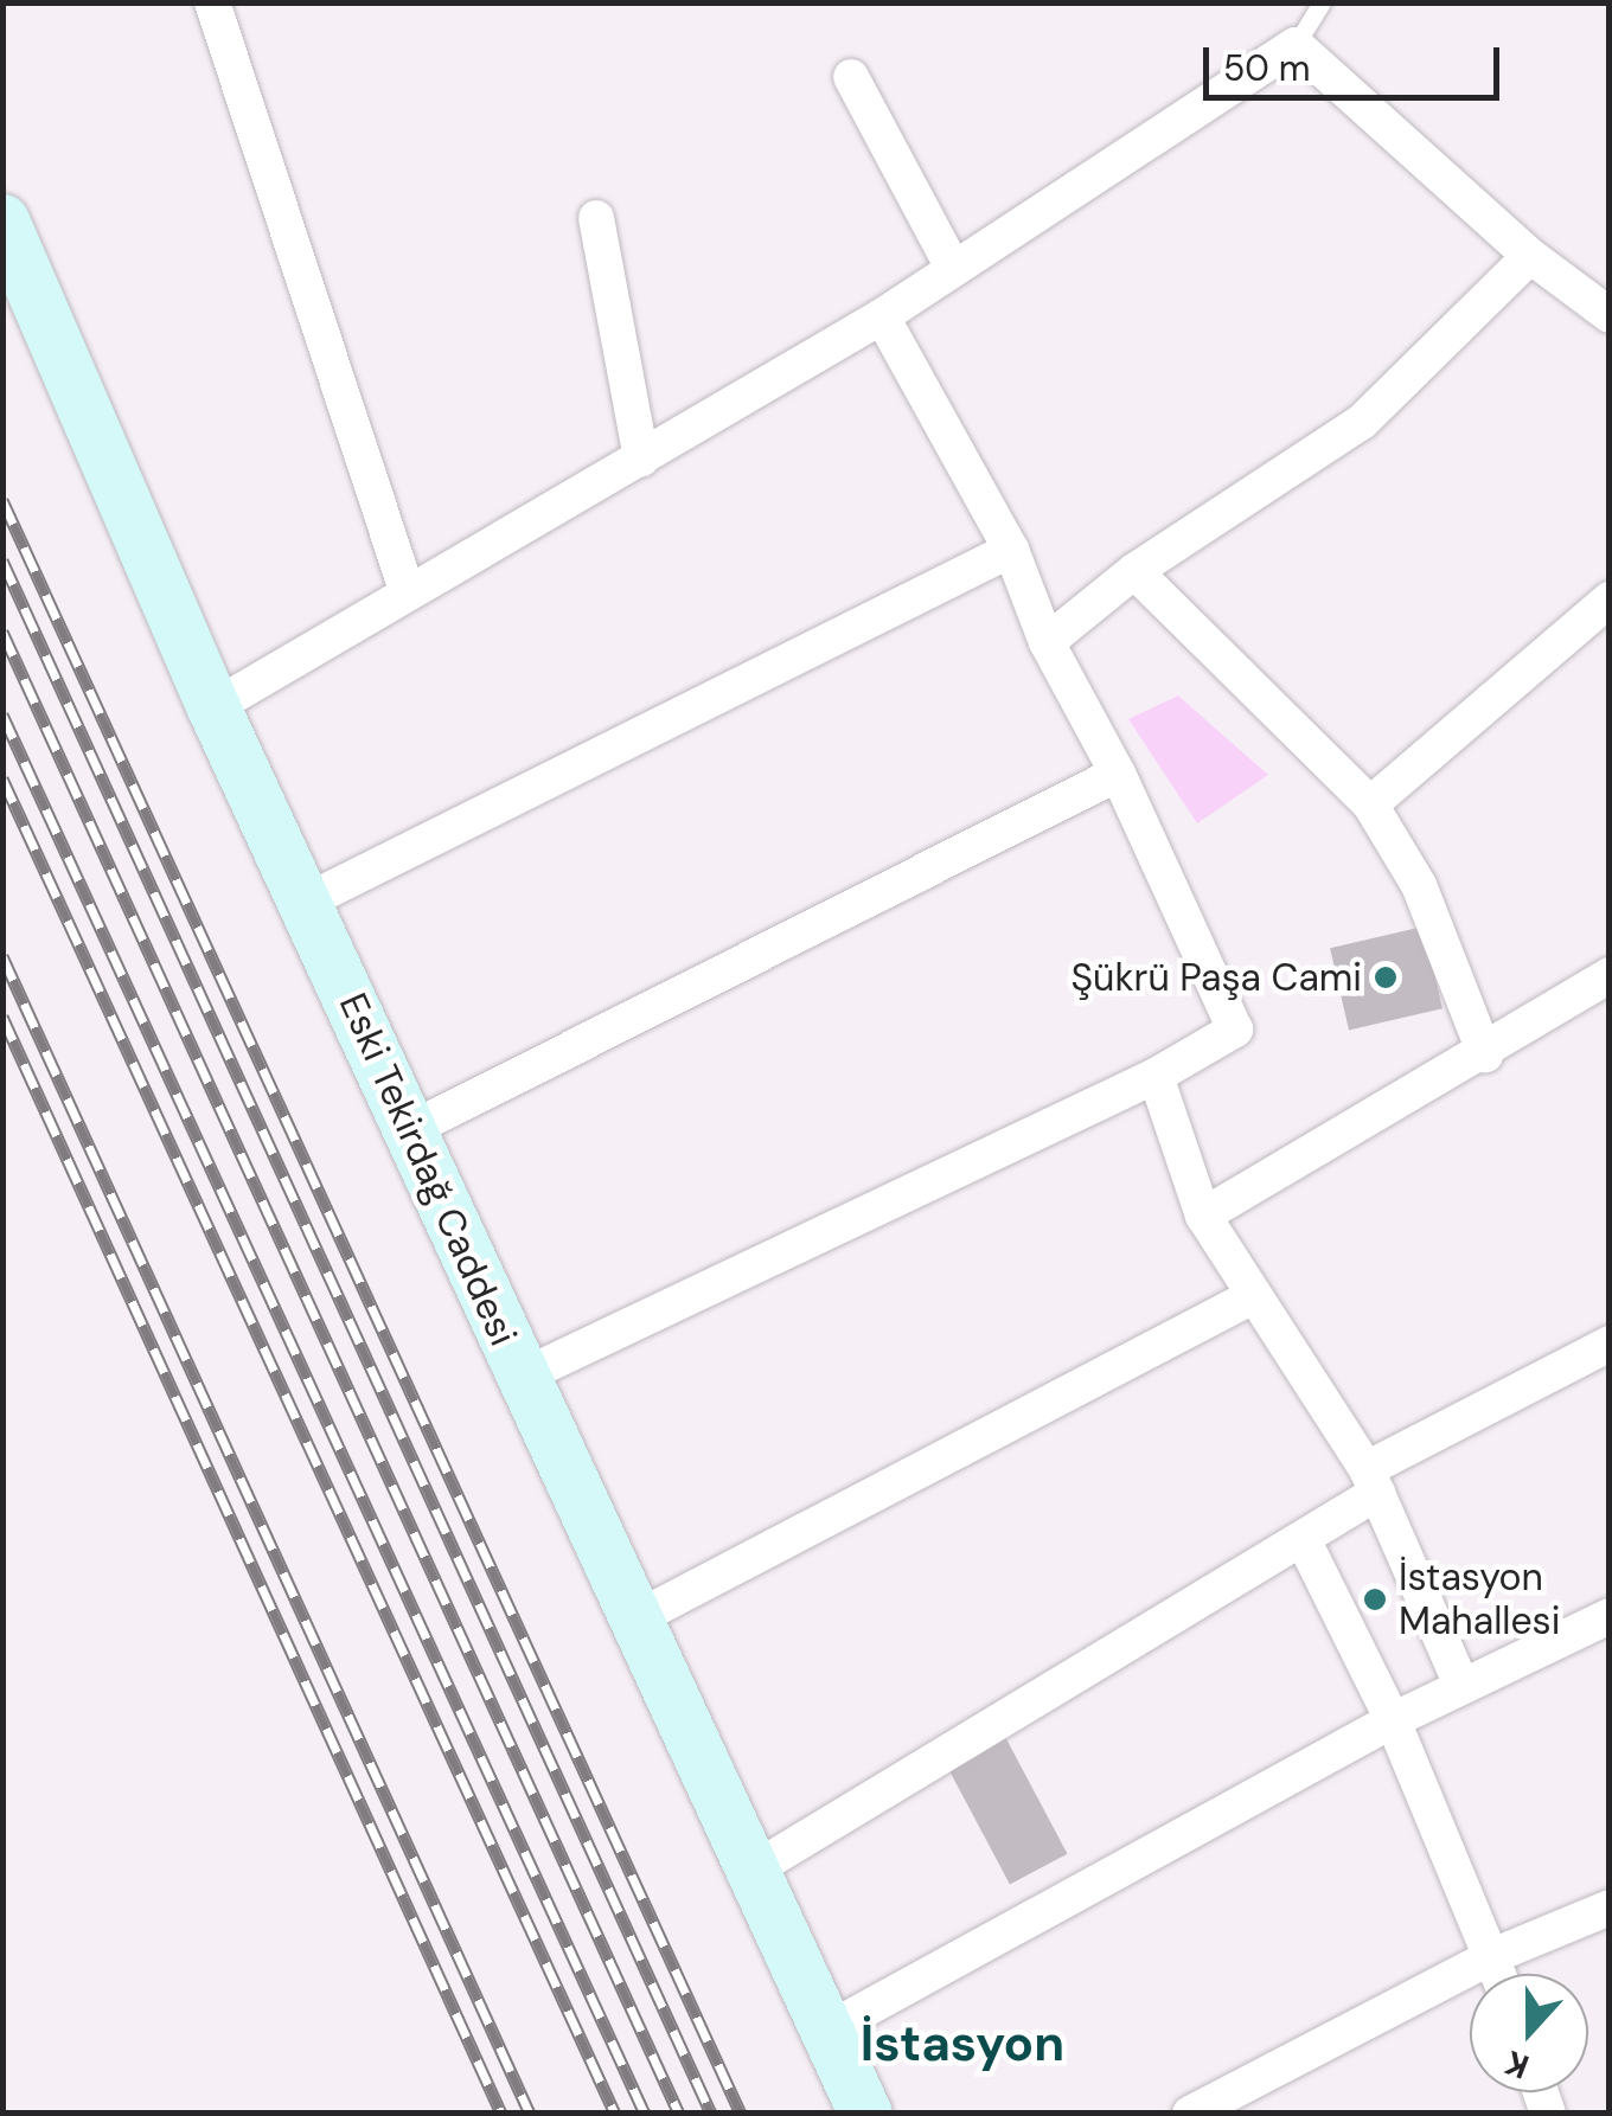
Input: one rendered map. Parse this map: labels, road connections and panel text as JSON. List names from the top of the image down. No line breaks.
{"streets":{"street":["Eski Tekirdağ Caddesi"]},"districts":["İstasyon"],"places":["Şükrü Paşa Cami","İstasyon Mahallesi"],"scale_bar":"50 m","north":"bottom"}
